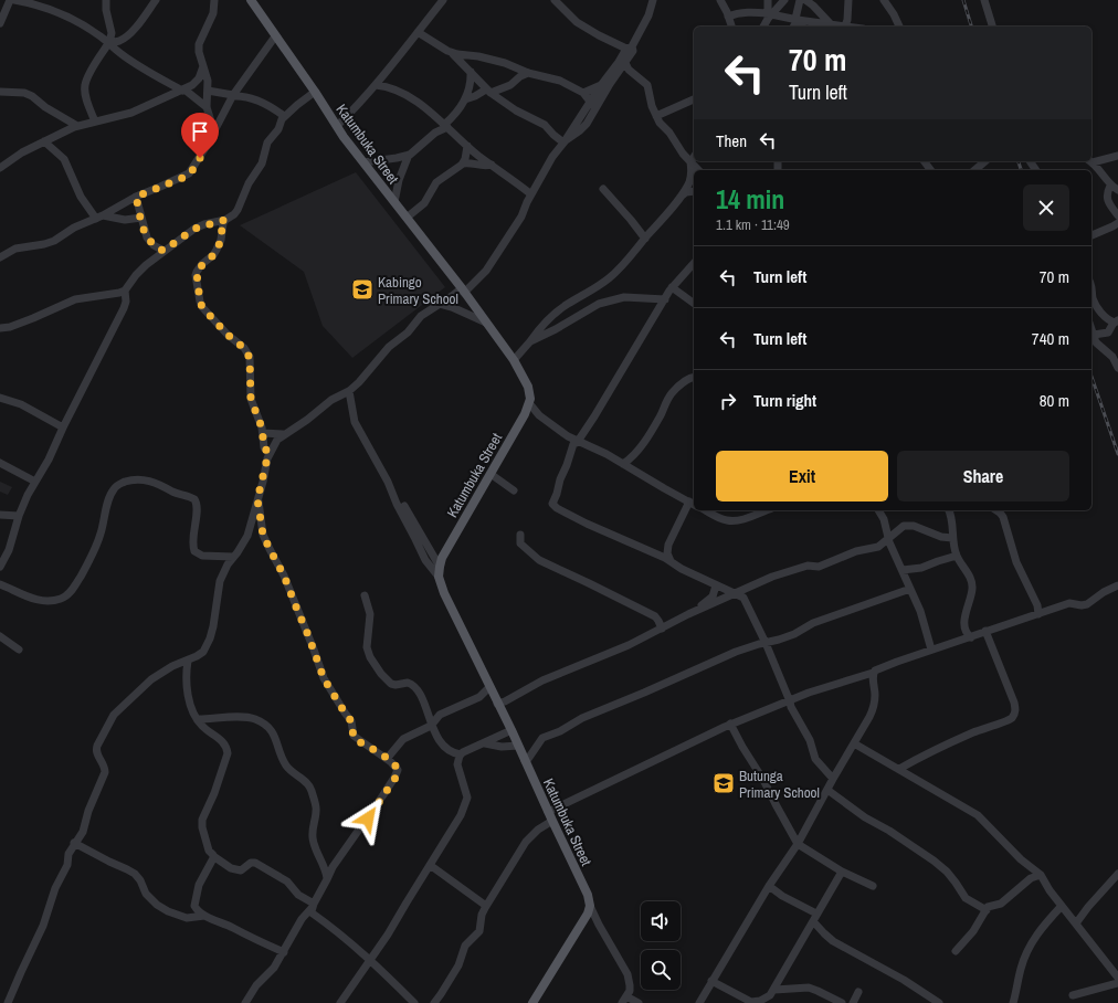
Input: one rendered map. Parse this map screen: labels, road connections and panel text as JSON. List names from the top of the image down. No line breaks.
{"streets":{"main road":["Katumbuka Street"]},"places":{"school or university":["Kabingo Primary School","Butunga Primary School"]},"page":{"turn":["70 m","Turn left"],"then":"Then","heading":["14 min","1.1 km · 11:49"],"list":[{"name":"Turn left","value":"70 m"},{"name":"Turn left","value":"740 m"},{"name":"Turn right","value":"80 m"}],"buttons":["Exit","Share"]}}
